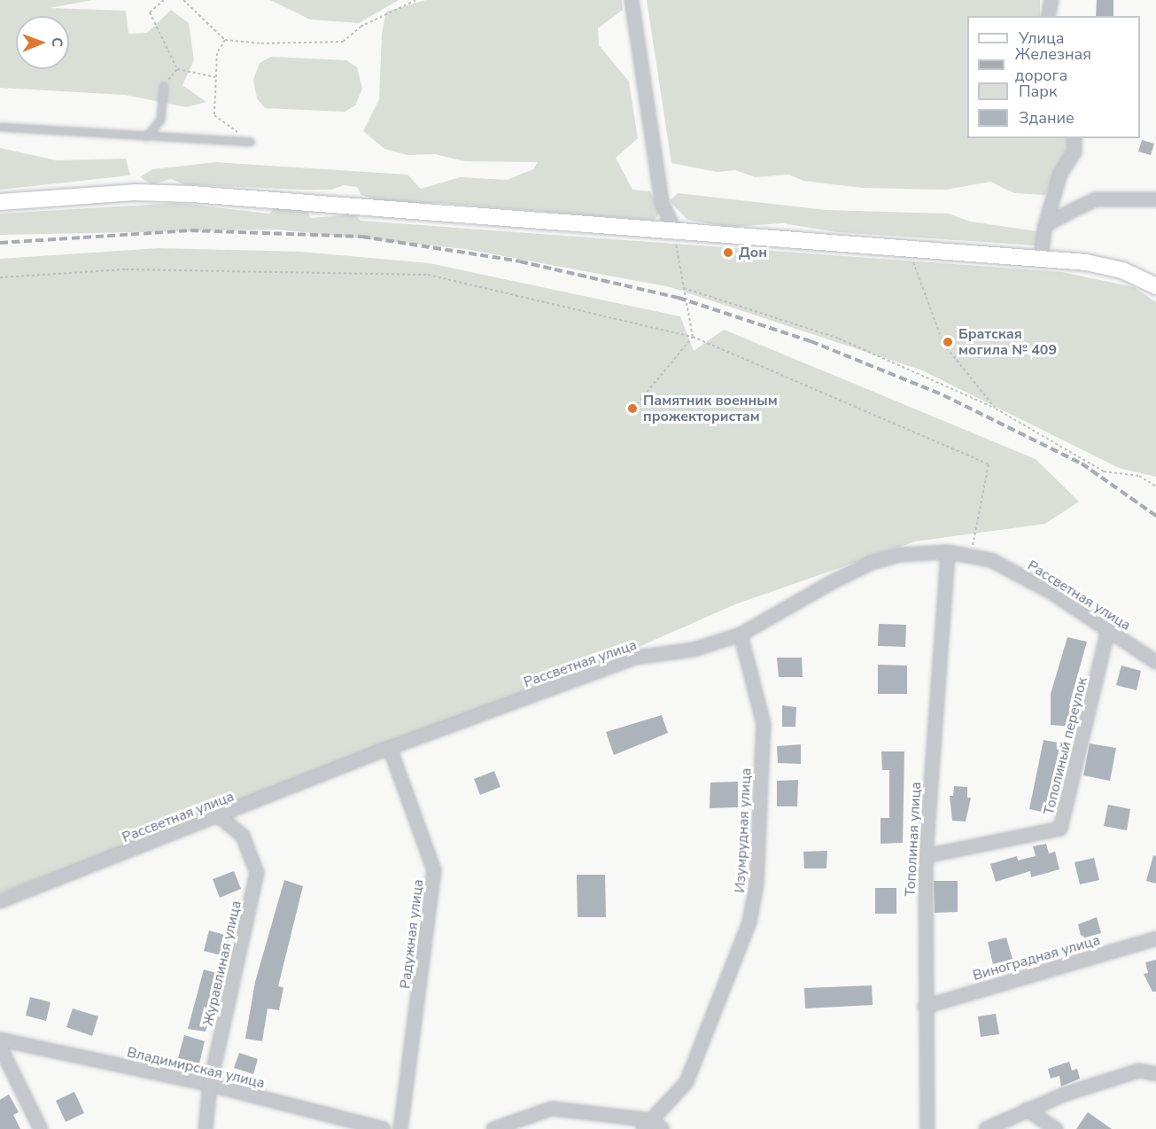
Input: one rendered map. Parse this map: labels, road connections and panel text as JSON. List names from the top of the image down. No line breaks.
{"streets":{"street":["Рассветная улица","Тополиный переулок","Изумрудная улица","Тополиная улица","Радужная улица","Виноградная улица","Журавлиная улица","Владимирская улица"]},"crossings":[["Рассветная улица","Тополиный переулок"],["Рассветная улица","Изумрудная улица"],["Рассветная улица","Тополиная улица"],["Рассветная улица","Радужная улица"],["Рассветная улица","Журавлиная улица"],["Тополиный переулок","Тополиная улица"],["Тополиная улица","Виноградная улица"],["Журавлиная улица","Владимирская улица"]],"places":["Дон","Братская могила № 409","Памятник военным прожектористам"],"legend":["Улица","Железная дорога","Парк","Здание"],"north":"right"}
